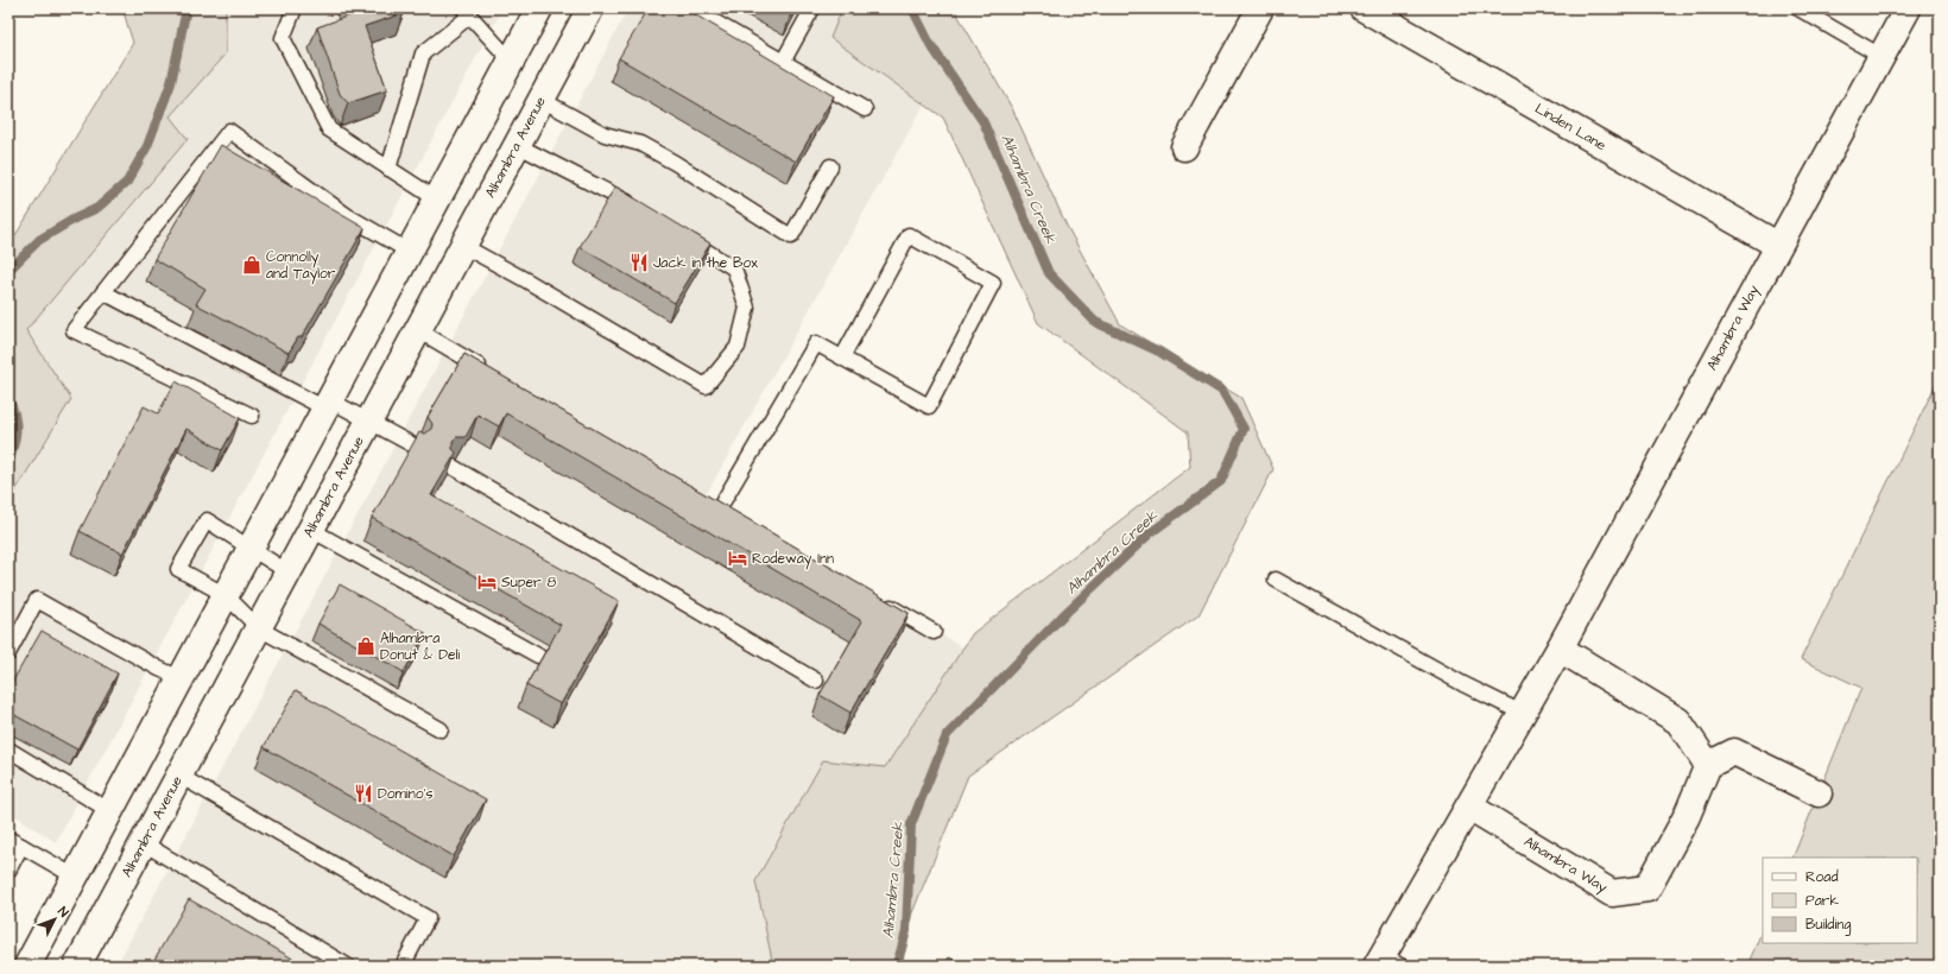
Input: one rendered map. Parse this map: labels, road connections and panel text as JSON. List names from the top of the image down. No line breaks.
{"streets":{"street":["Linden Lane","Alhambra Avenue","Alhambra Way"]},"crossings":[["Linden Lane","Alhambra Way"]],"water":["Alhambra Creek"],"places":{"restaurant":["Jack in the Box","Domino's"],"shop":["Connolly and Taylor","Alhambra Donut & Deli"],"hotel":["Rodeway Inn","Super 8"]},"legend":["Road","Park","Building"],"north":"top right"}
